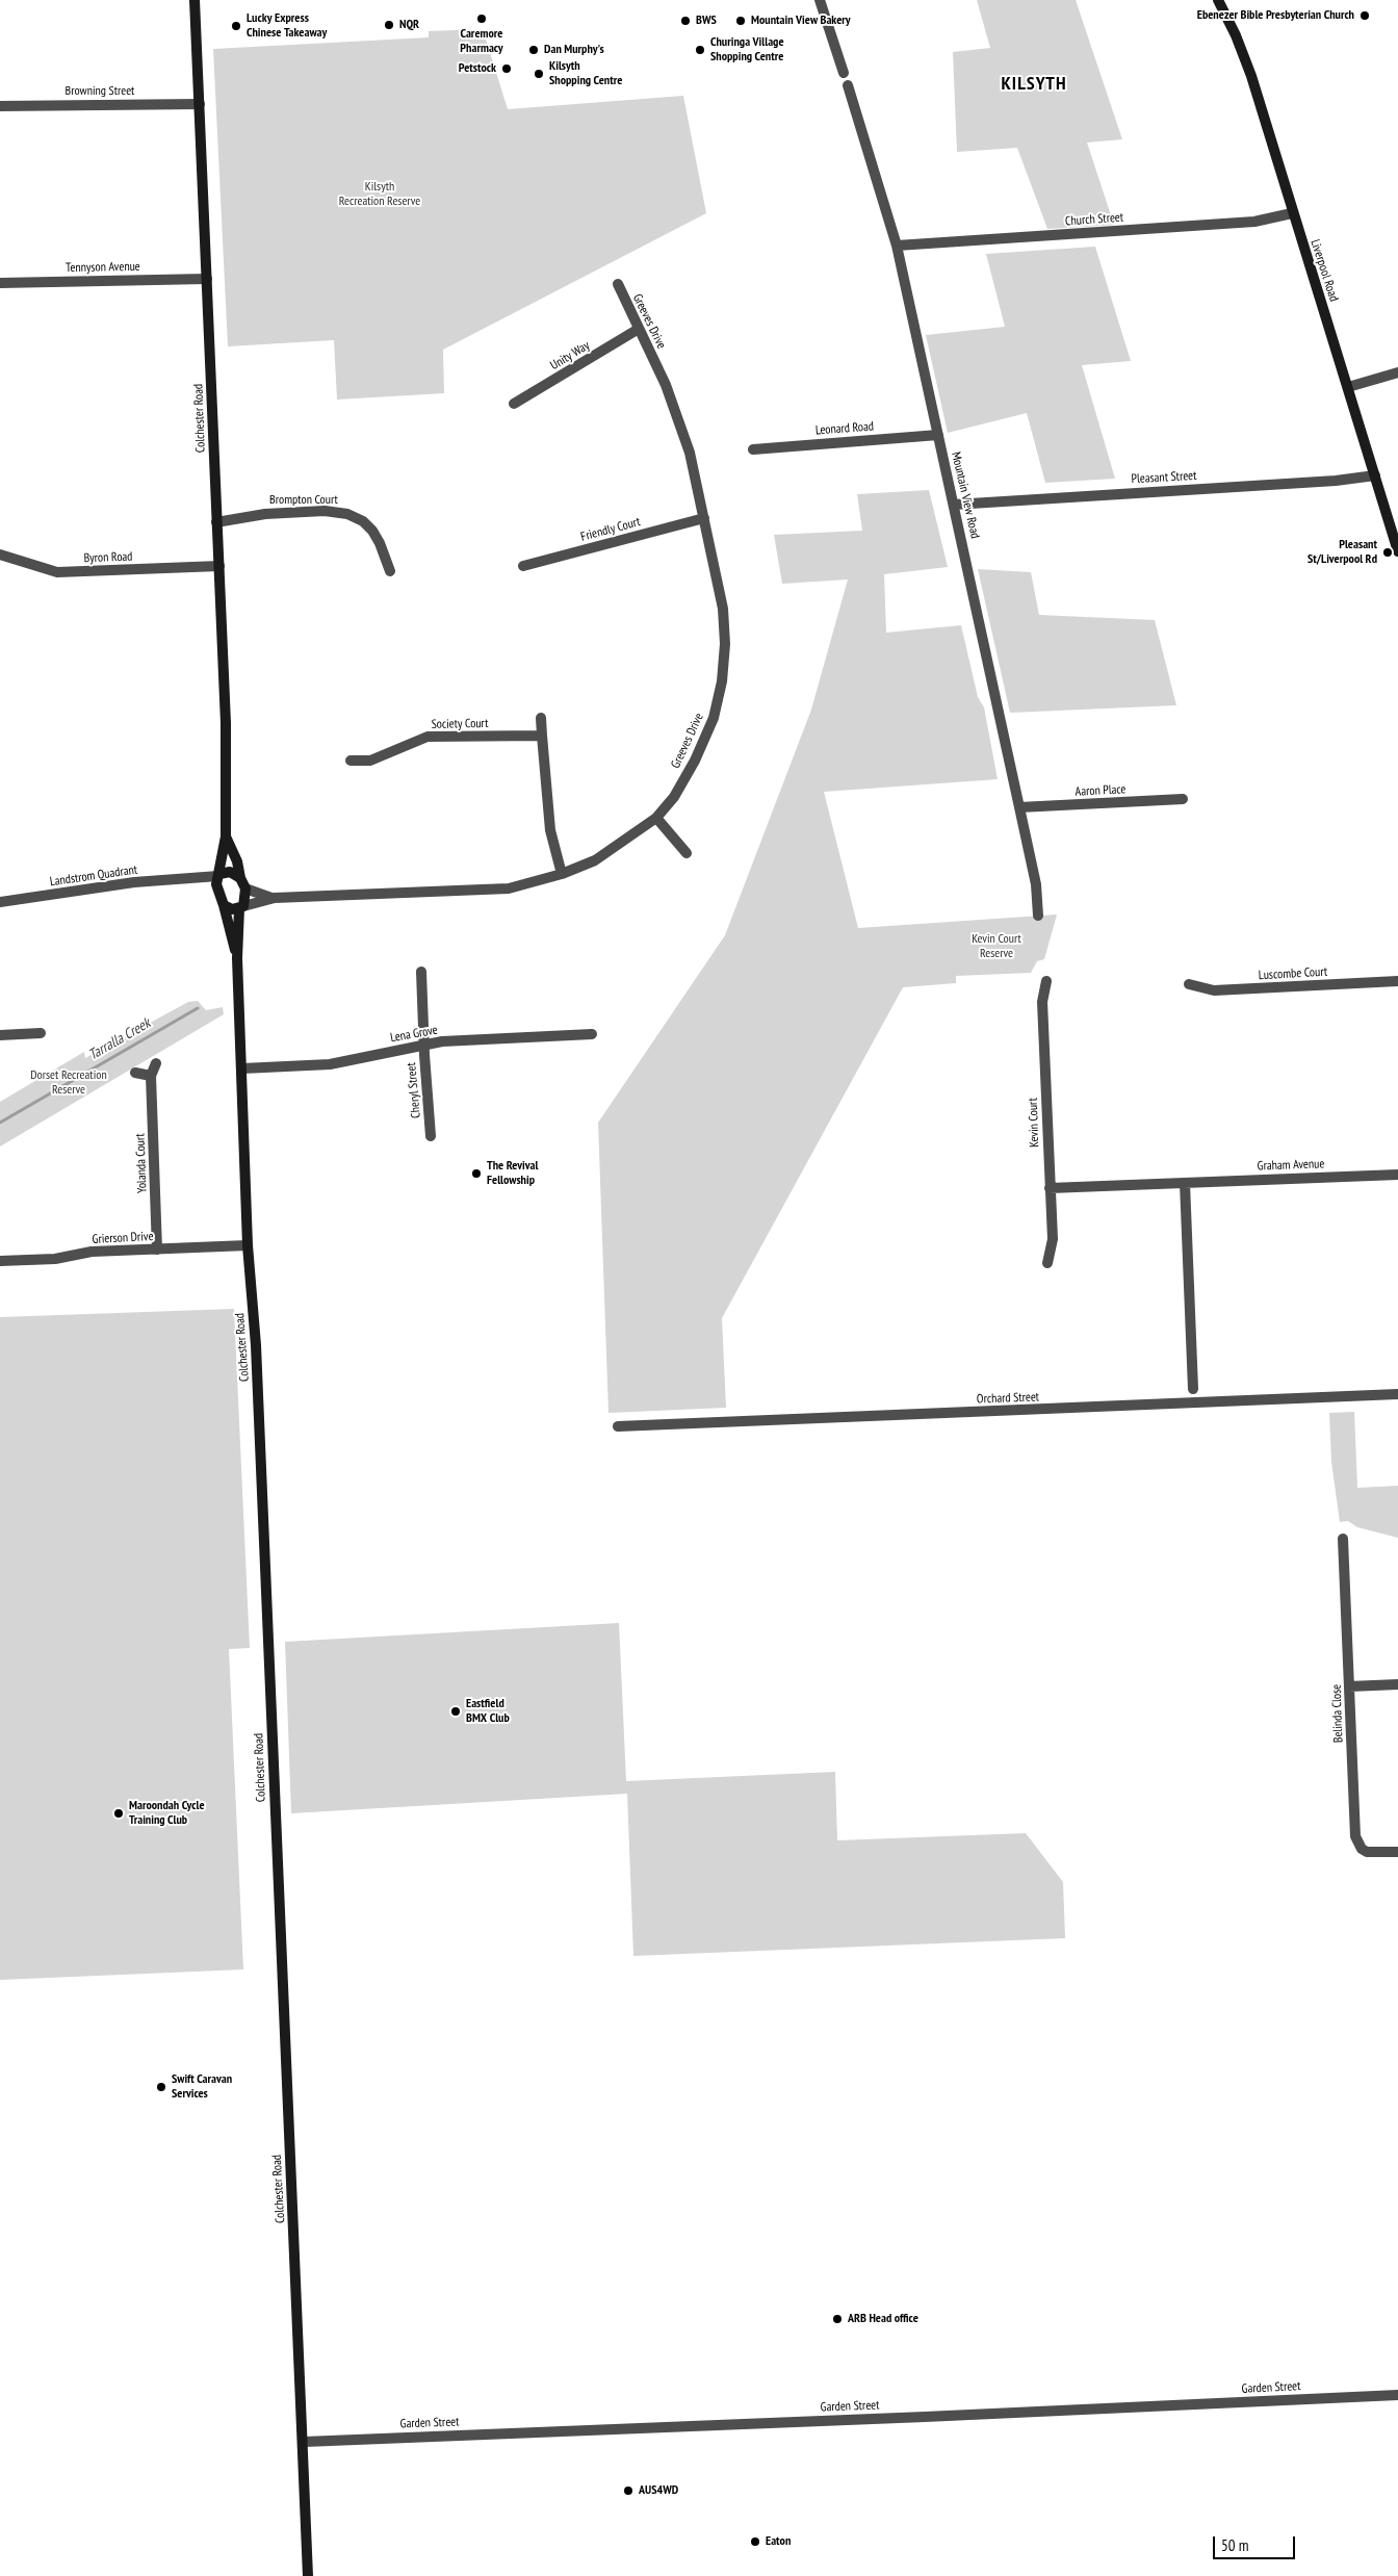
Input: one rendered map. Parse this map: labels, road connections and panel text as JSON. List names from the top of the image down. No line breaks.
{"streets":{"main road":["Liverpool Road","Colchester Road"],"street":["Browning Street","Church Street","Tennyson Avenue","Greeves Drive","Unity Way","Leonard Road","Pleasant Street","Mountain View Road","Brompton Court","Friendly Court","Byron Road","Society Court","Aaron Place","Landstrom Quadrant","Luscombe Court","Lena Grove","Cheryl Street","Kevin Court","Yolanda Court","Graham Avenue","Grierson Drive","Orchard Street","Belinda Close","Garden Street"]},"crossings":[["Browning Street","Colchester Road"],["Church Street","Liverpool Road"],["Church Street","Mountain View Road"],["Tennyson Avenue","Colchester Road"],["Liverpool Road","Pleasant Street"],["Greeves Drive","Unity Way"],["Greeves Drive","Colchester Road"],["Greeves Drive","Friendly Court"],["Greeves Drive","Landstrom Quadrant"],["Colchester Road","Brompton Court"],["Colchester Road","Byron Road"],["Colchester Road","Landstrom Quadrant"],["Colchester Road","Lena Grove"],["Colchester Road","Grierson Drive"],["Colchester Road","Garden Street"],["Leonard Road","Mountain View Road"],["Pleasant Street","Mountain View Road"],["Mountain View Road","Aaron Place"],["Lena Grove","Cheryl Street"],["Kevin Court","Graham Avenue"],["Yolanda Court","Grierson Drive"]],"districts":["KILSYTH"],"water":["Tarralla Creek"],"parks":["Kilsyth Recreation Reserve","Kevin Court Reserve","Dorset Recreation Reserve"],"places":["Ebenezer Bible Presbyterian Church","Caremore Pharmacy","BWS","Mountain View Bakery","NQR","Lucky Express Chinese Takeaway","Dan Murphy's","Churinga Village Shopping Centre","Petstock","Kilsyth Shopping Centre","Pleasant St/Liverpool Rd","The Revival Fellowship","Eastfield BMX Club","Maroondah Cycle Training Club","Swift Caravan Services","ARB Head office","AUS4WD","Eaton"],"scale_bar":"50 m"}
